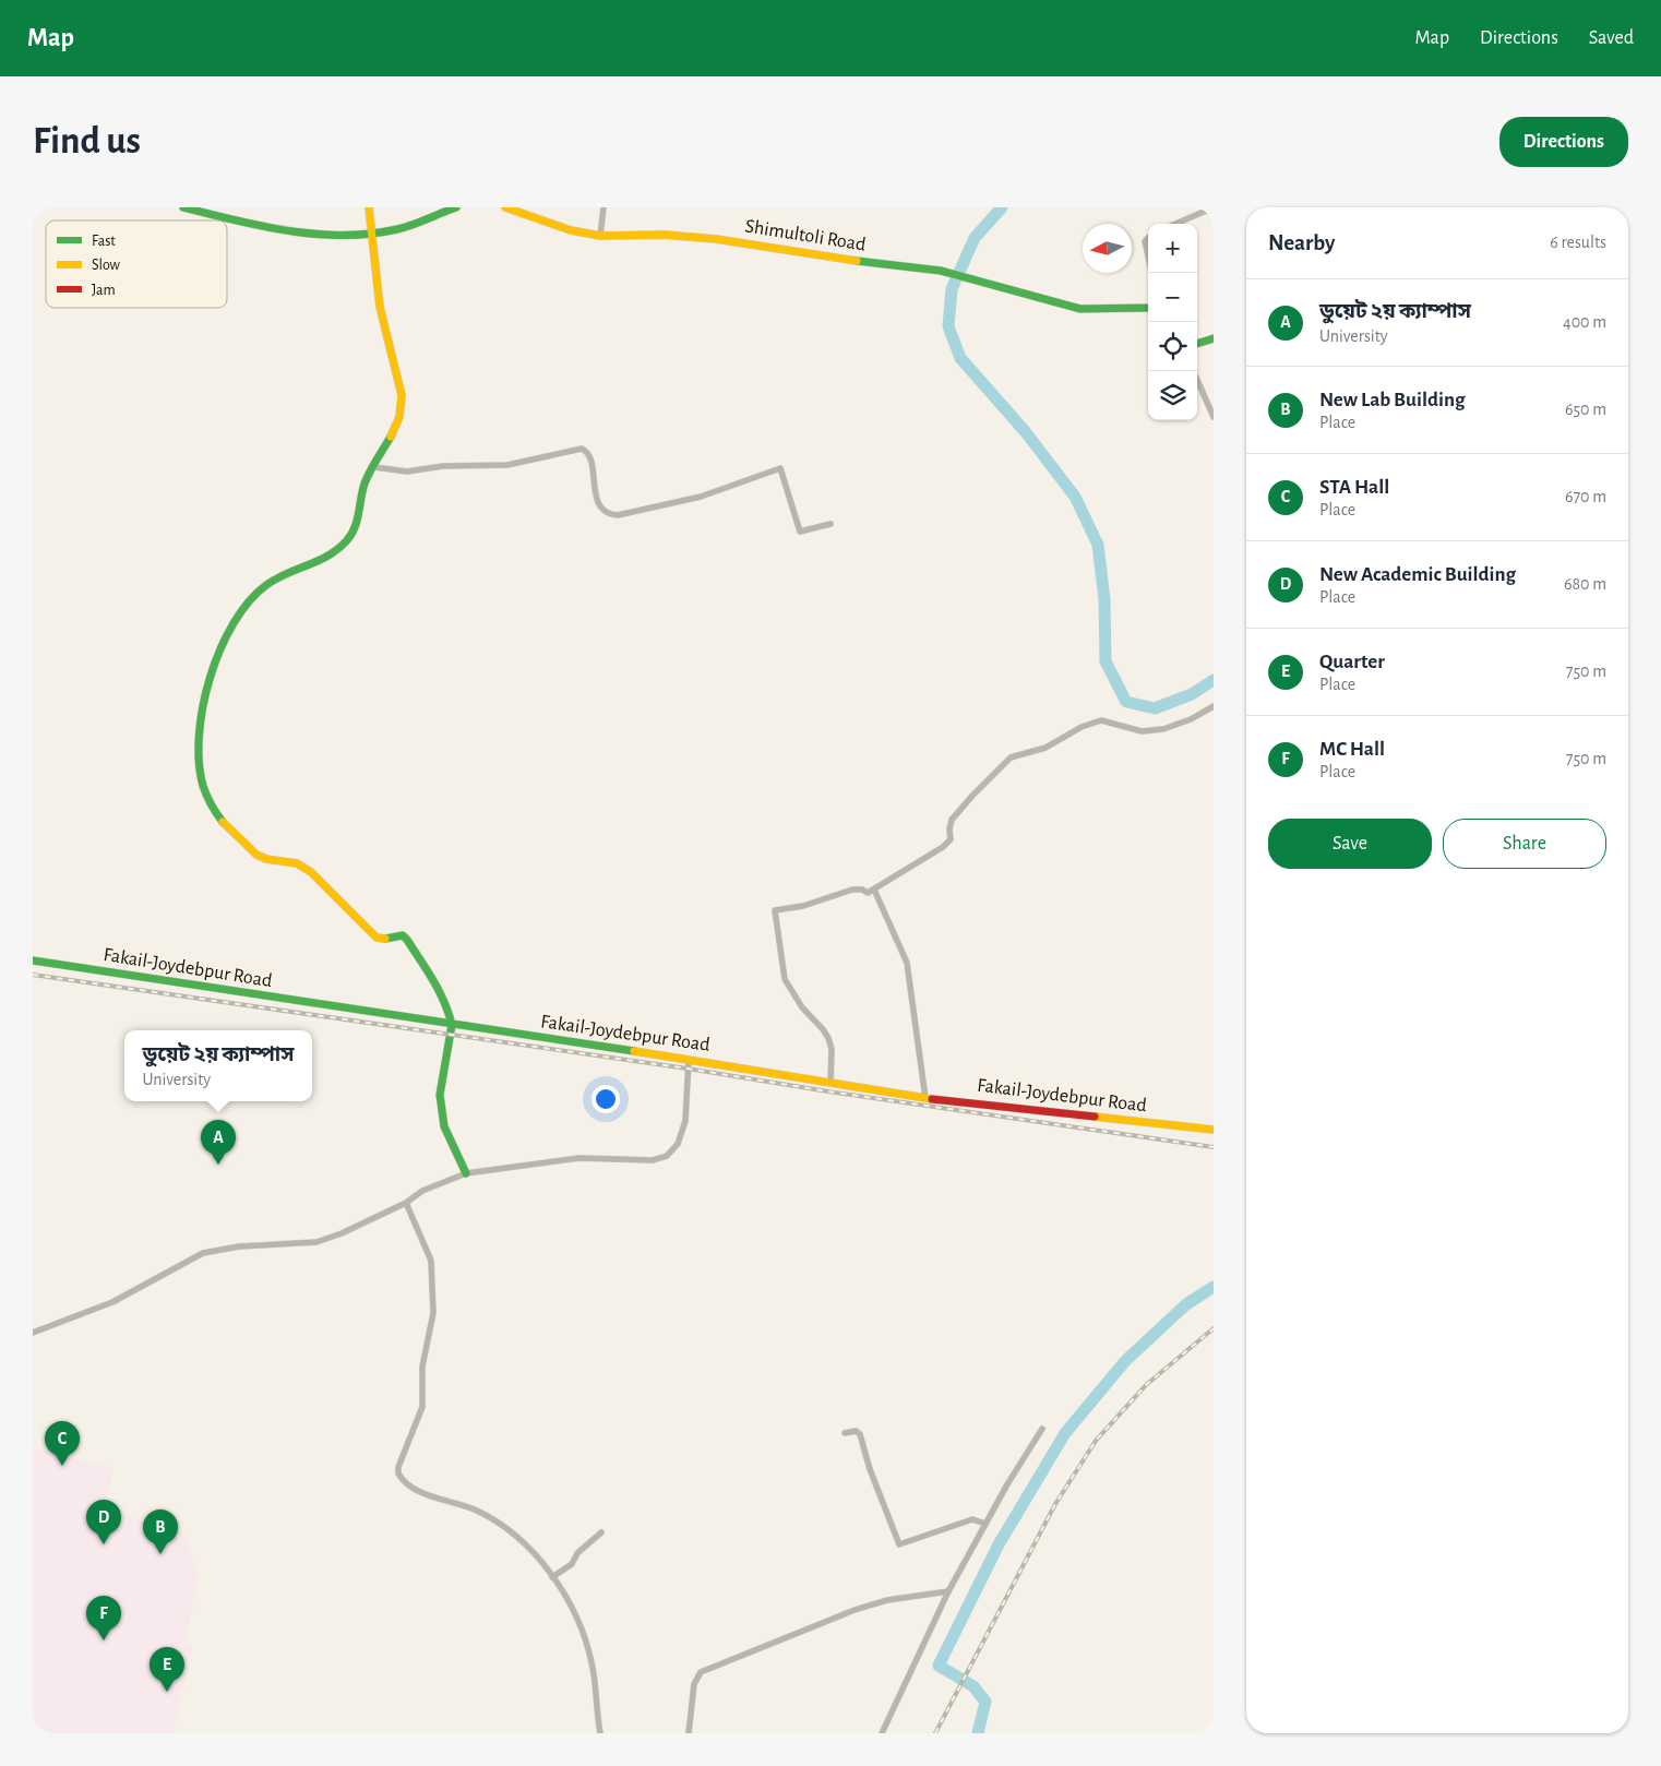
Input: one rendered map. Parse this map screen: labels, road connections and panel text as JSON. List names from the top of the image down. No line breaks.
{"streets":{"street":["Shimultoli Road","Fakail-Joydebpur Road"]},"legend":["Fast","Slow","Jam"],"north":"left","page":{"header":"Map","nav":["Map","Directions","Saved"],"buttons":["Directions",["Save","Share"]],"title":"Find us","heading":["Nearby","6 results"],"map_buttons":["+","−"],"list":[{"mark":"A","name":"ডুয়েট ২য় ক্যাম্পাস","note":"University","value":"400 m"},{"mark":"B","name":"New Lab Building","note":"Place","value":"650 m"},{"mark":"C","name":"STA Hall","note":"Place","value":"670 m"},{"mark":"D","name":"New Academic Building","note":"Place","value":"680 m"},{"mark":"E","name":"Quarter","note":"Place","value":"750 m"},{"mark":"F","name":"MC Hall","note":"Place","value":"750 m"}],"popup":["ডুয়েট ২য় ক্যাম্পাস","University"],"pins":["A","C","D","B","F","E"]}}
